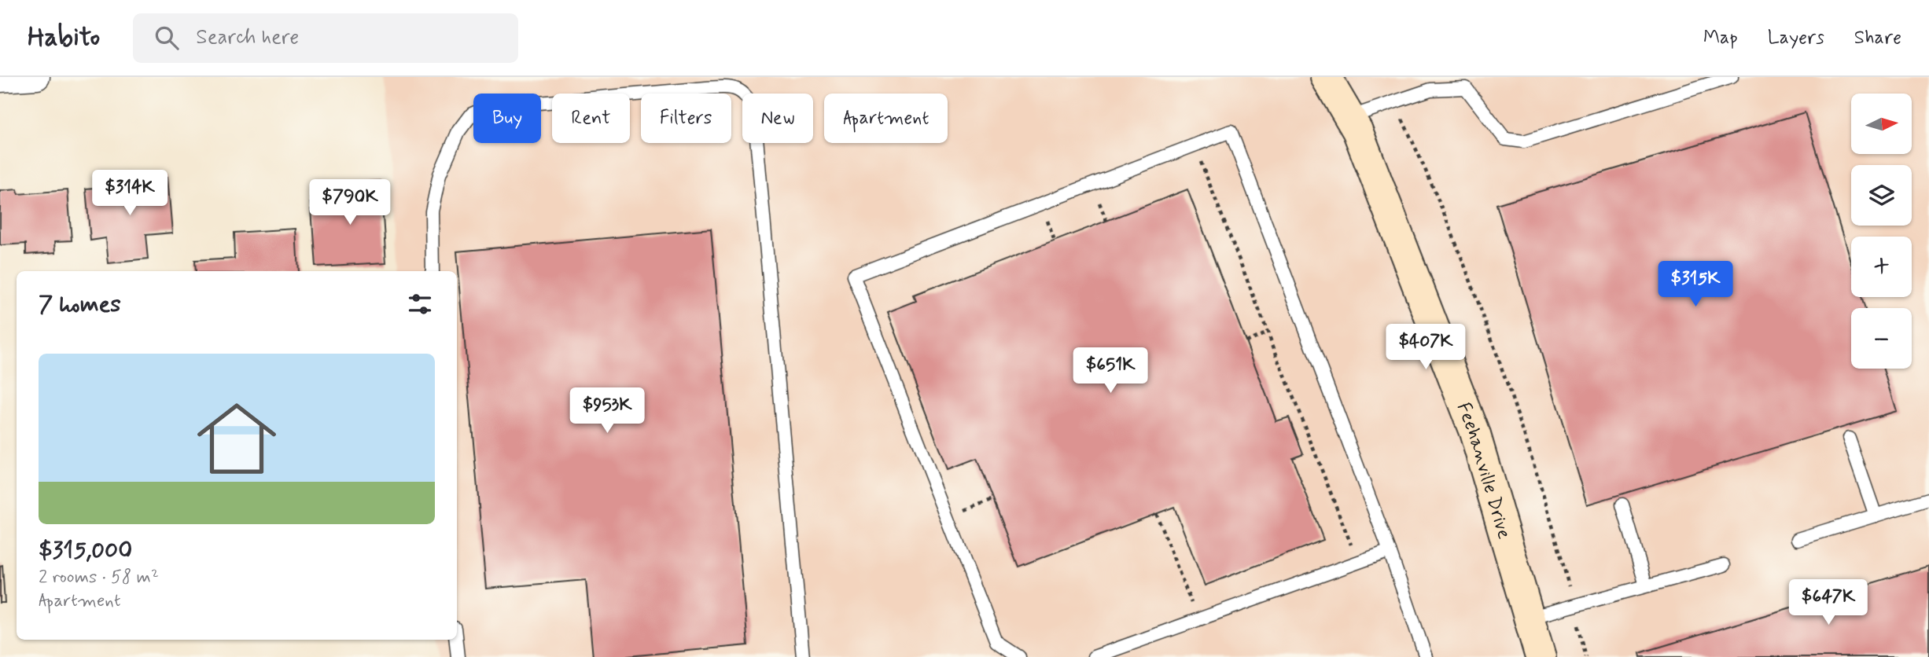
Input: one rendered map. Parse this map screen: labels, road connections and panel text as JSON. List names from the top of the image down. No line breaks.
{"streets":{"street":["Feehanville Drive"]},"north":"right","page":{"header":"Habito","search":"Search here","nav":["Map","Layers","Share"],"map_buttons":["+","−"],"chip":["Buy","Rent","Filters","New","Apartment"],"price":["$314K","$790K","$315K","$407K","$651K","$953K","$647K"],"heading":"7 homes","list":[{"name":"$315,000","note":"2 rooms · 58 m² · Apartment"}]}}
